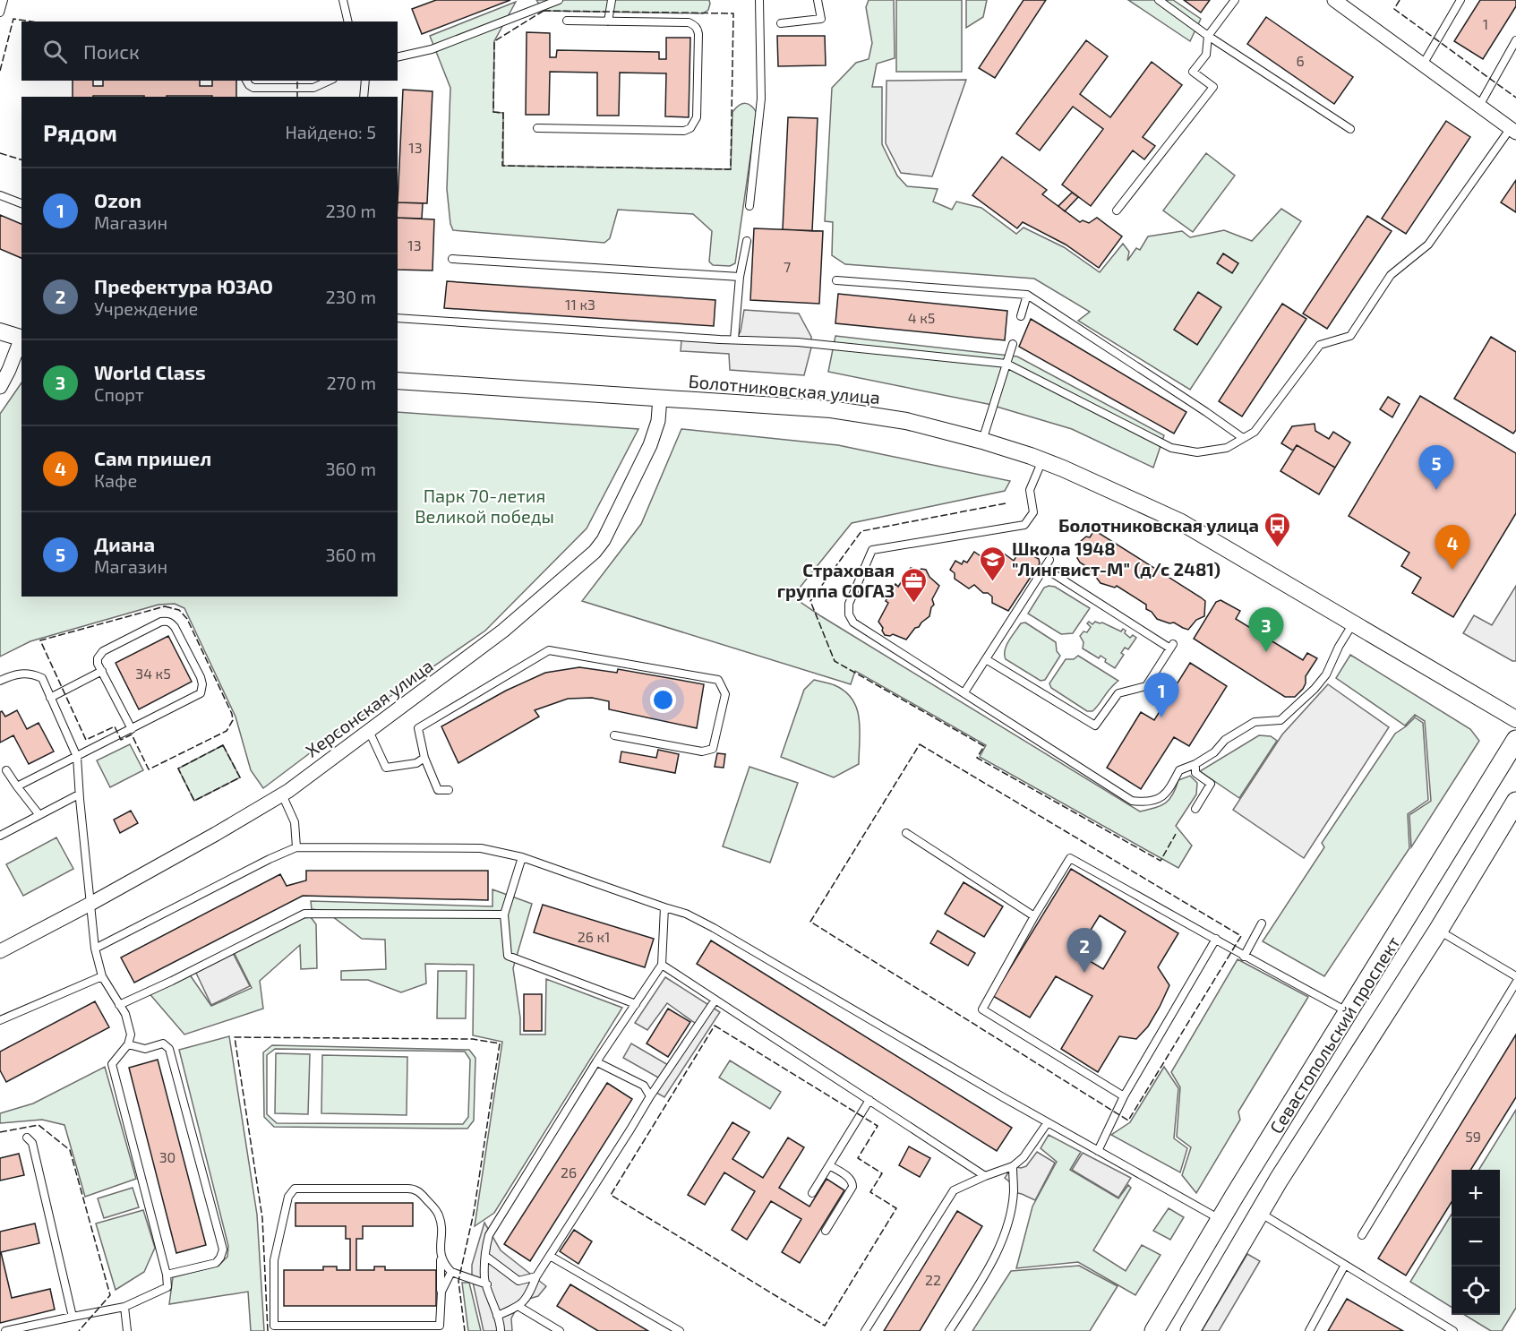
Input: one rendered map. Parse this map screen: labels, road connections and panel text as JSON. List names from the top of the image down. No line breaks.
{"streets":{"main road":["Севастопольский проспект"],"street":["Болотниковская улица","Херсонская улица"]},"crossings":[["Болотниковская улица","Херсонская улица"]],"parks":["Парк 70-летия Великой победы"],"places":{"bus stop":["Болотниковская улица"],"school or university":["Школа 1948 \"Лингвист-М\" (д/с 2481)"],"office":["Страховая группа СОГАЗ"]},"house_numbers":["1","6","13","13","7","11 к3","4 к5","34 к5","26 к1","59","30","26","22"],"page":{"search":"Поиск","heading":["Рядом","Найдено: 5"],"list":[{"mark":"1","name":"Ozon","note":"Магазин","value":"230 m"},{"mark":"2","name":"Префектура ЮЗАО","note":"Учреждение","value":"230 m"},{"mark":"3","name":"World Class","note":"Спорт","value":"270 m"},{"mark":"4","name":"Сам пришел","note":"Кафе","value":"360 m"},{"mark":"5","name":"Диана","note":"Магазин","value":"360 m"}],"pins":["5","4","3","1","2"],"map_buttons":["+","−"]}}
